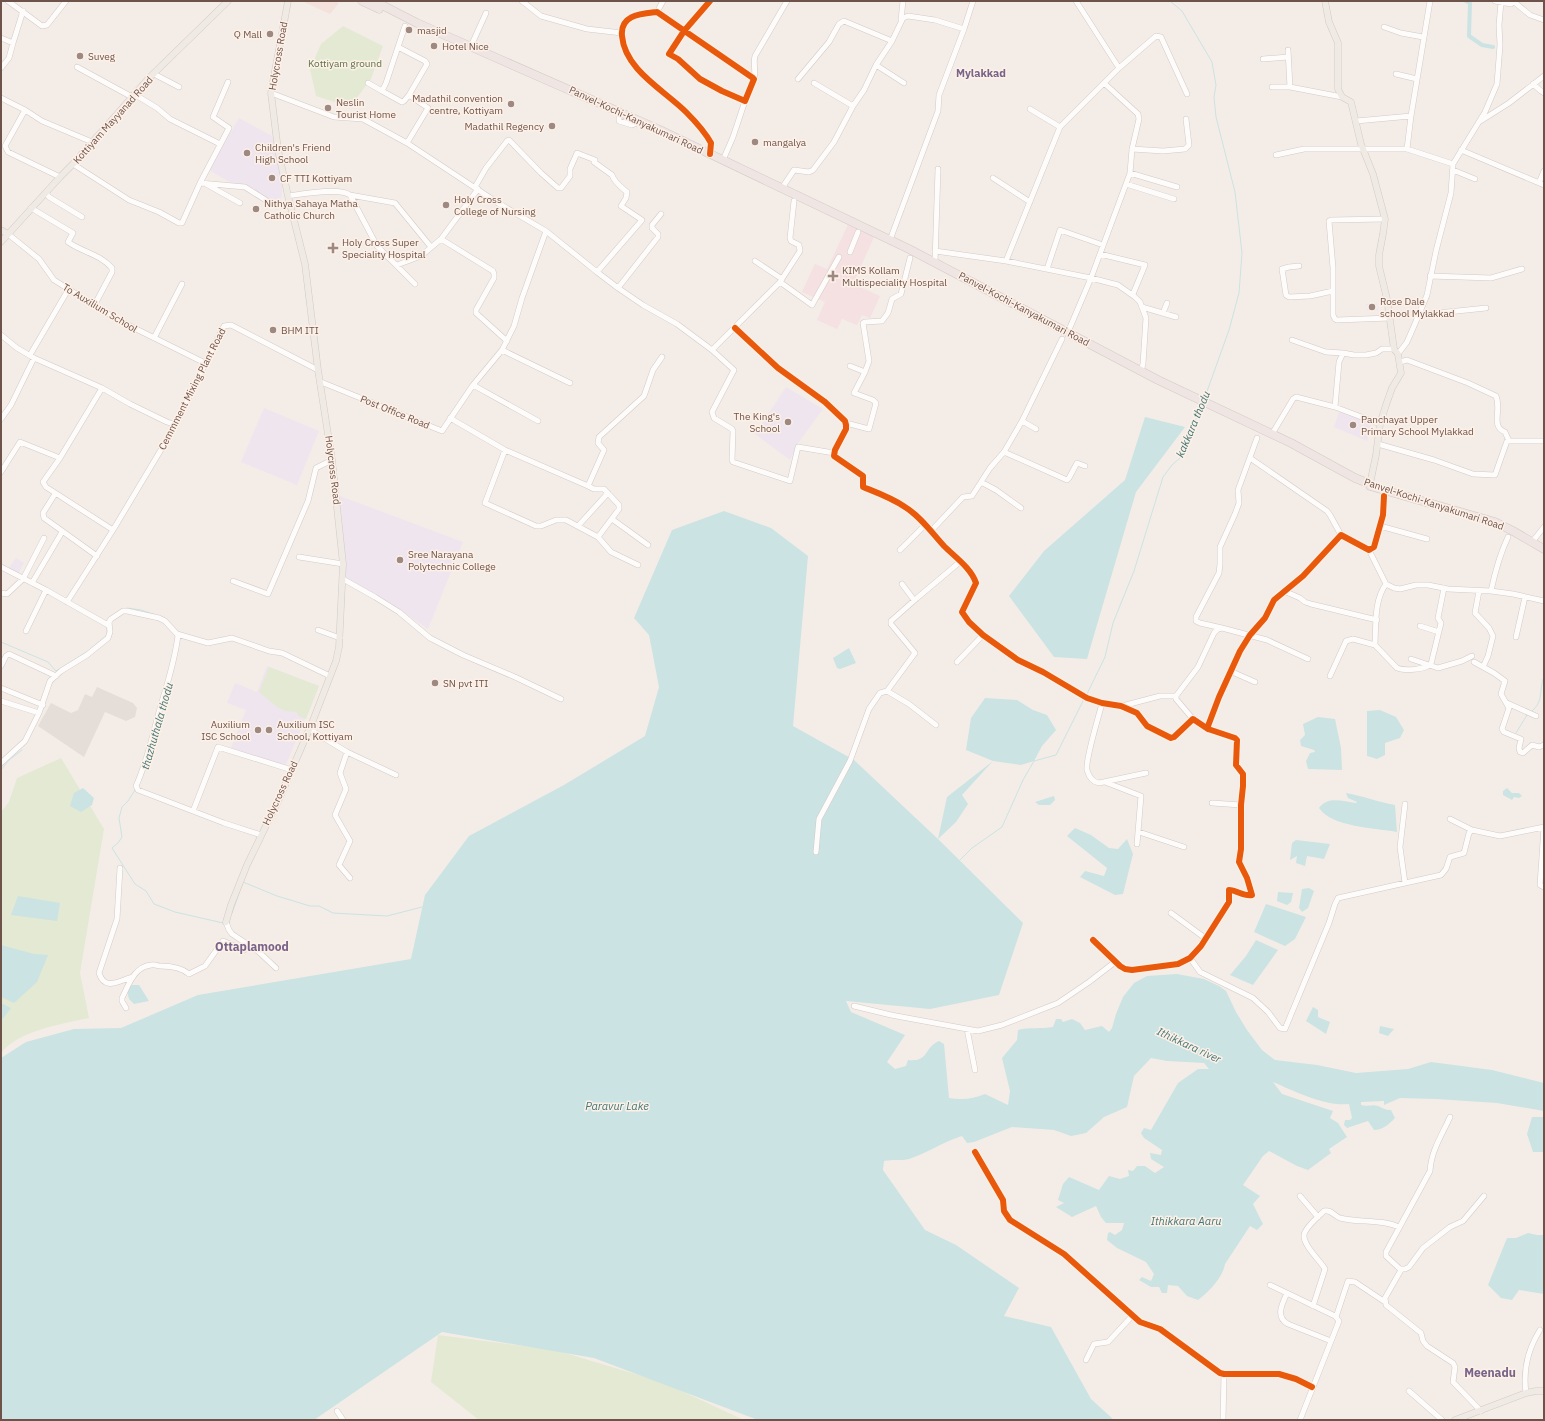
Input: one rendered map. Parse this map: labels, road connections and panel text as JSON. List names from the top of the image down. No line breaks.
{"streets":{"highway":["Panvel-Kochi-Kanyakumari Road"],"main road":["Holycross Road","Kottiyam Mayyanad Road"],"street":["To Auxilium School","Cemmment Mixing Plant Road","Post Office Road"]},"crossings":[["Holycross Road","Cemmment Mixing Plant Road"],["Holycross Road","Post Office Road"],["Kottiyam Mayyanad Road","To Auxilium School"],["To Auxilium School","Cemmment Mixing Plant Road"]],"districts":["Mylakkad","Ottaplamood","Meenadu"],"water":["kakkara thodu","thazhuthala thodu","Ithikkara river","Paravur Lake","Ithikkara Aaru"],"parks":["Kottiyam ground"],"places":{"other":["masjid","Q Mall","Hotel Nice","Suveg","Madathil convention centre, Kottiyam","Neslin Tourist Home","Madathil Regency","mangalya","Children's Friend High School","CF TTI Kottiyam","Holy Cross College of Nursing","Nithya Sahaya Matha Catholic Church","Rose Dale school Mylakkad","BHM ITI","The King's School","Panchayat Upper Primary School Mylakkad","Sree Narayana Polytechnic College","SN pvt ITI","Auxilium ISC School","Auxilium ISC School, Kottiyam"],"health":["Holy Cross Super Speciality Hospital","KIMS Kollam Multispeciality Hospital"]}}
